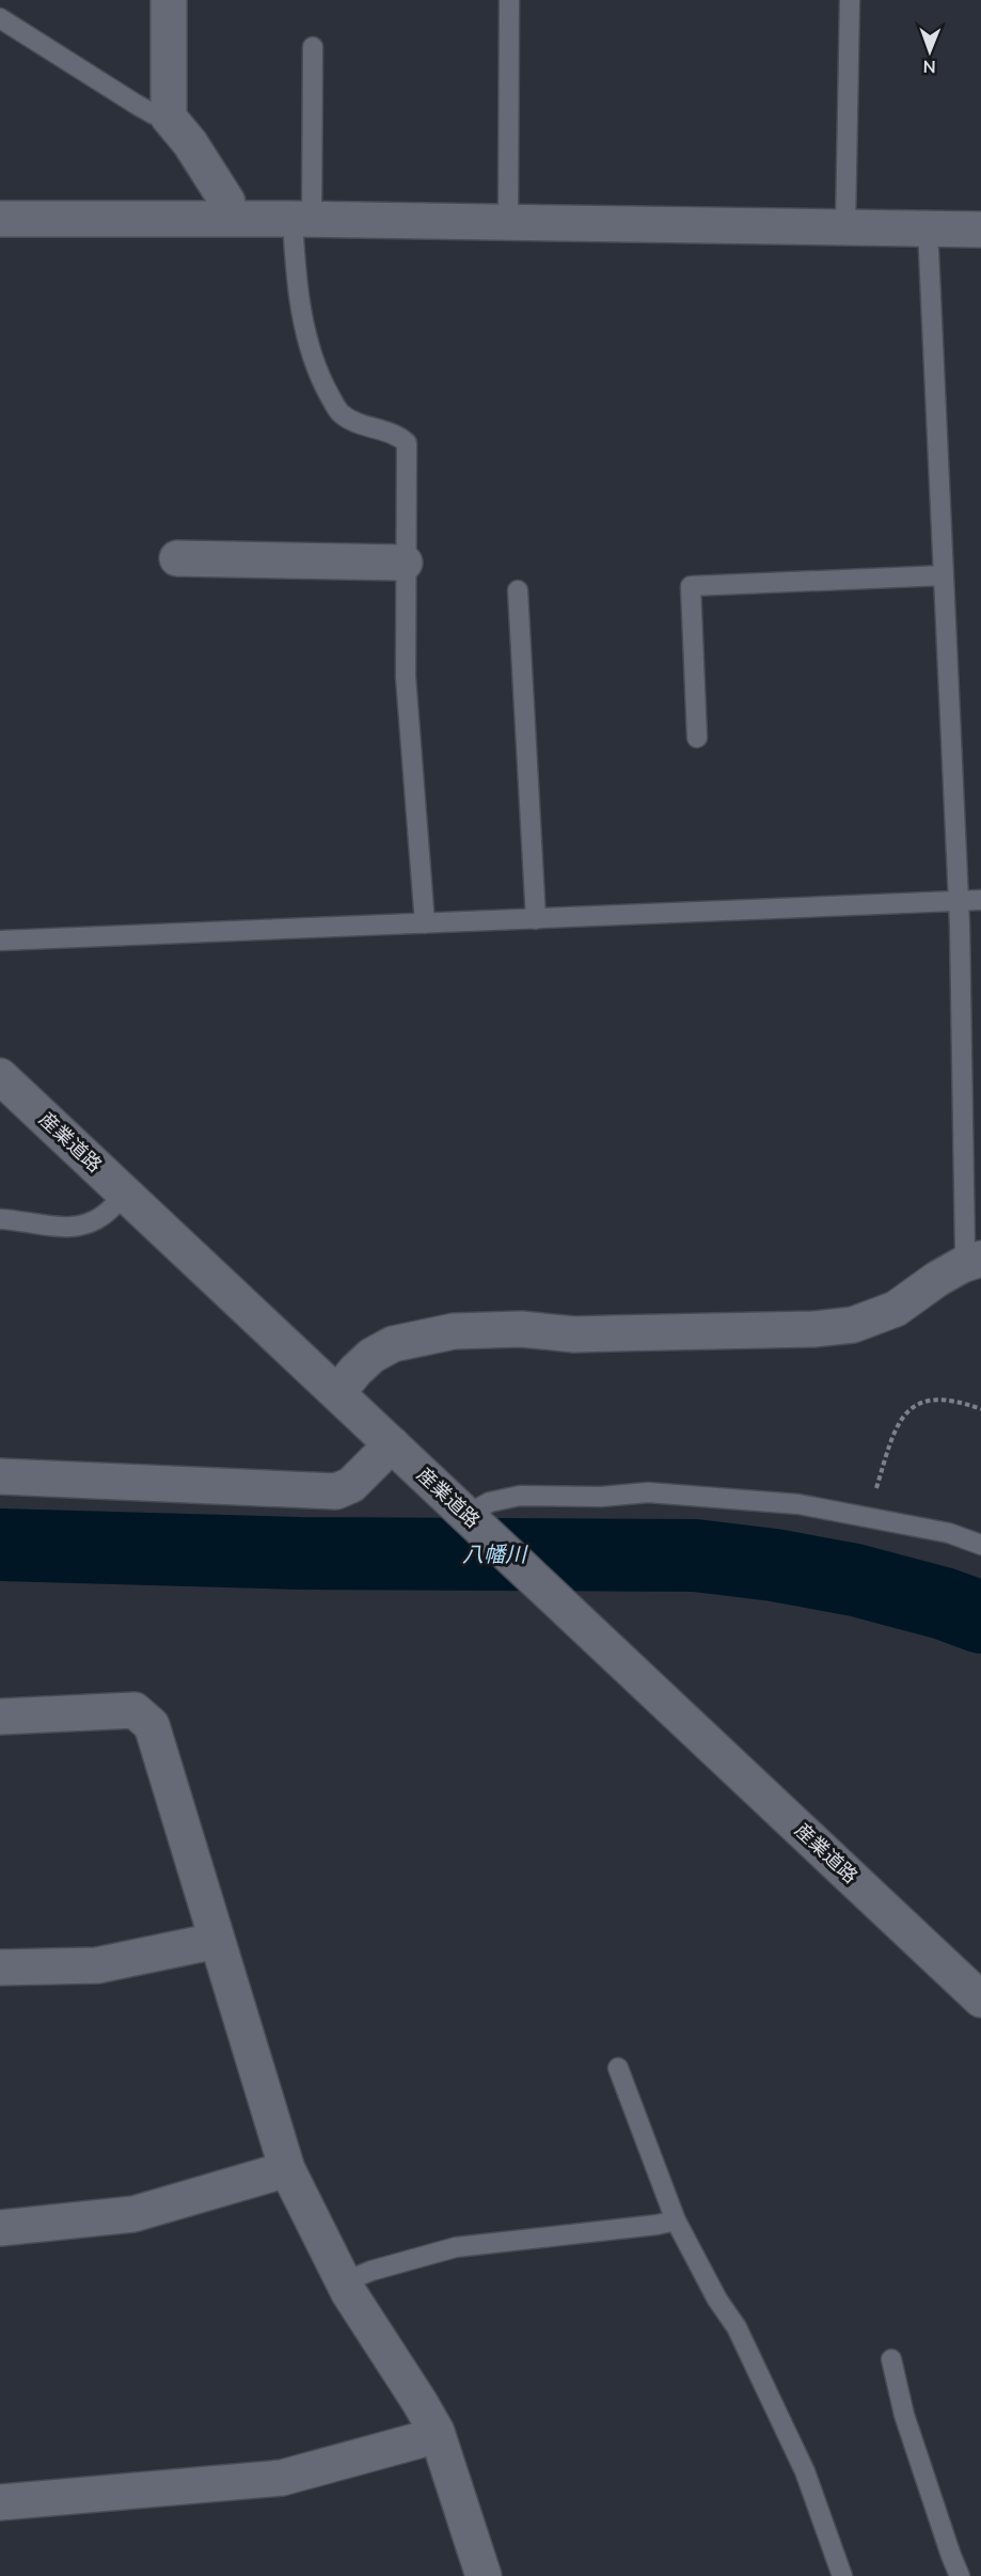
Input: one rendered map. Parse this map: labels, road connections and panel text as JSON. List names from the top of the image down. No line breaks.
{"streets":{"street":["産業道路"]},"water":["八幡川"],"north":"bottom"}
